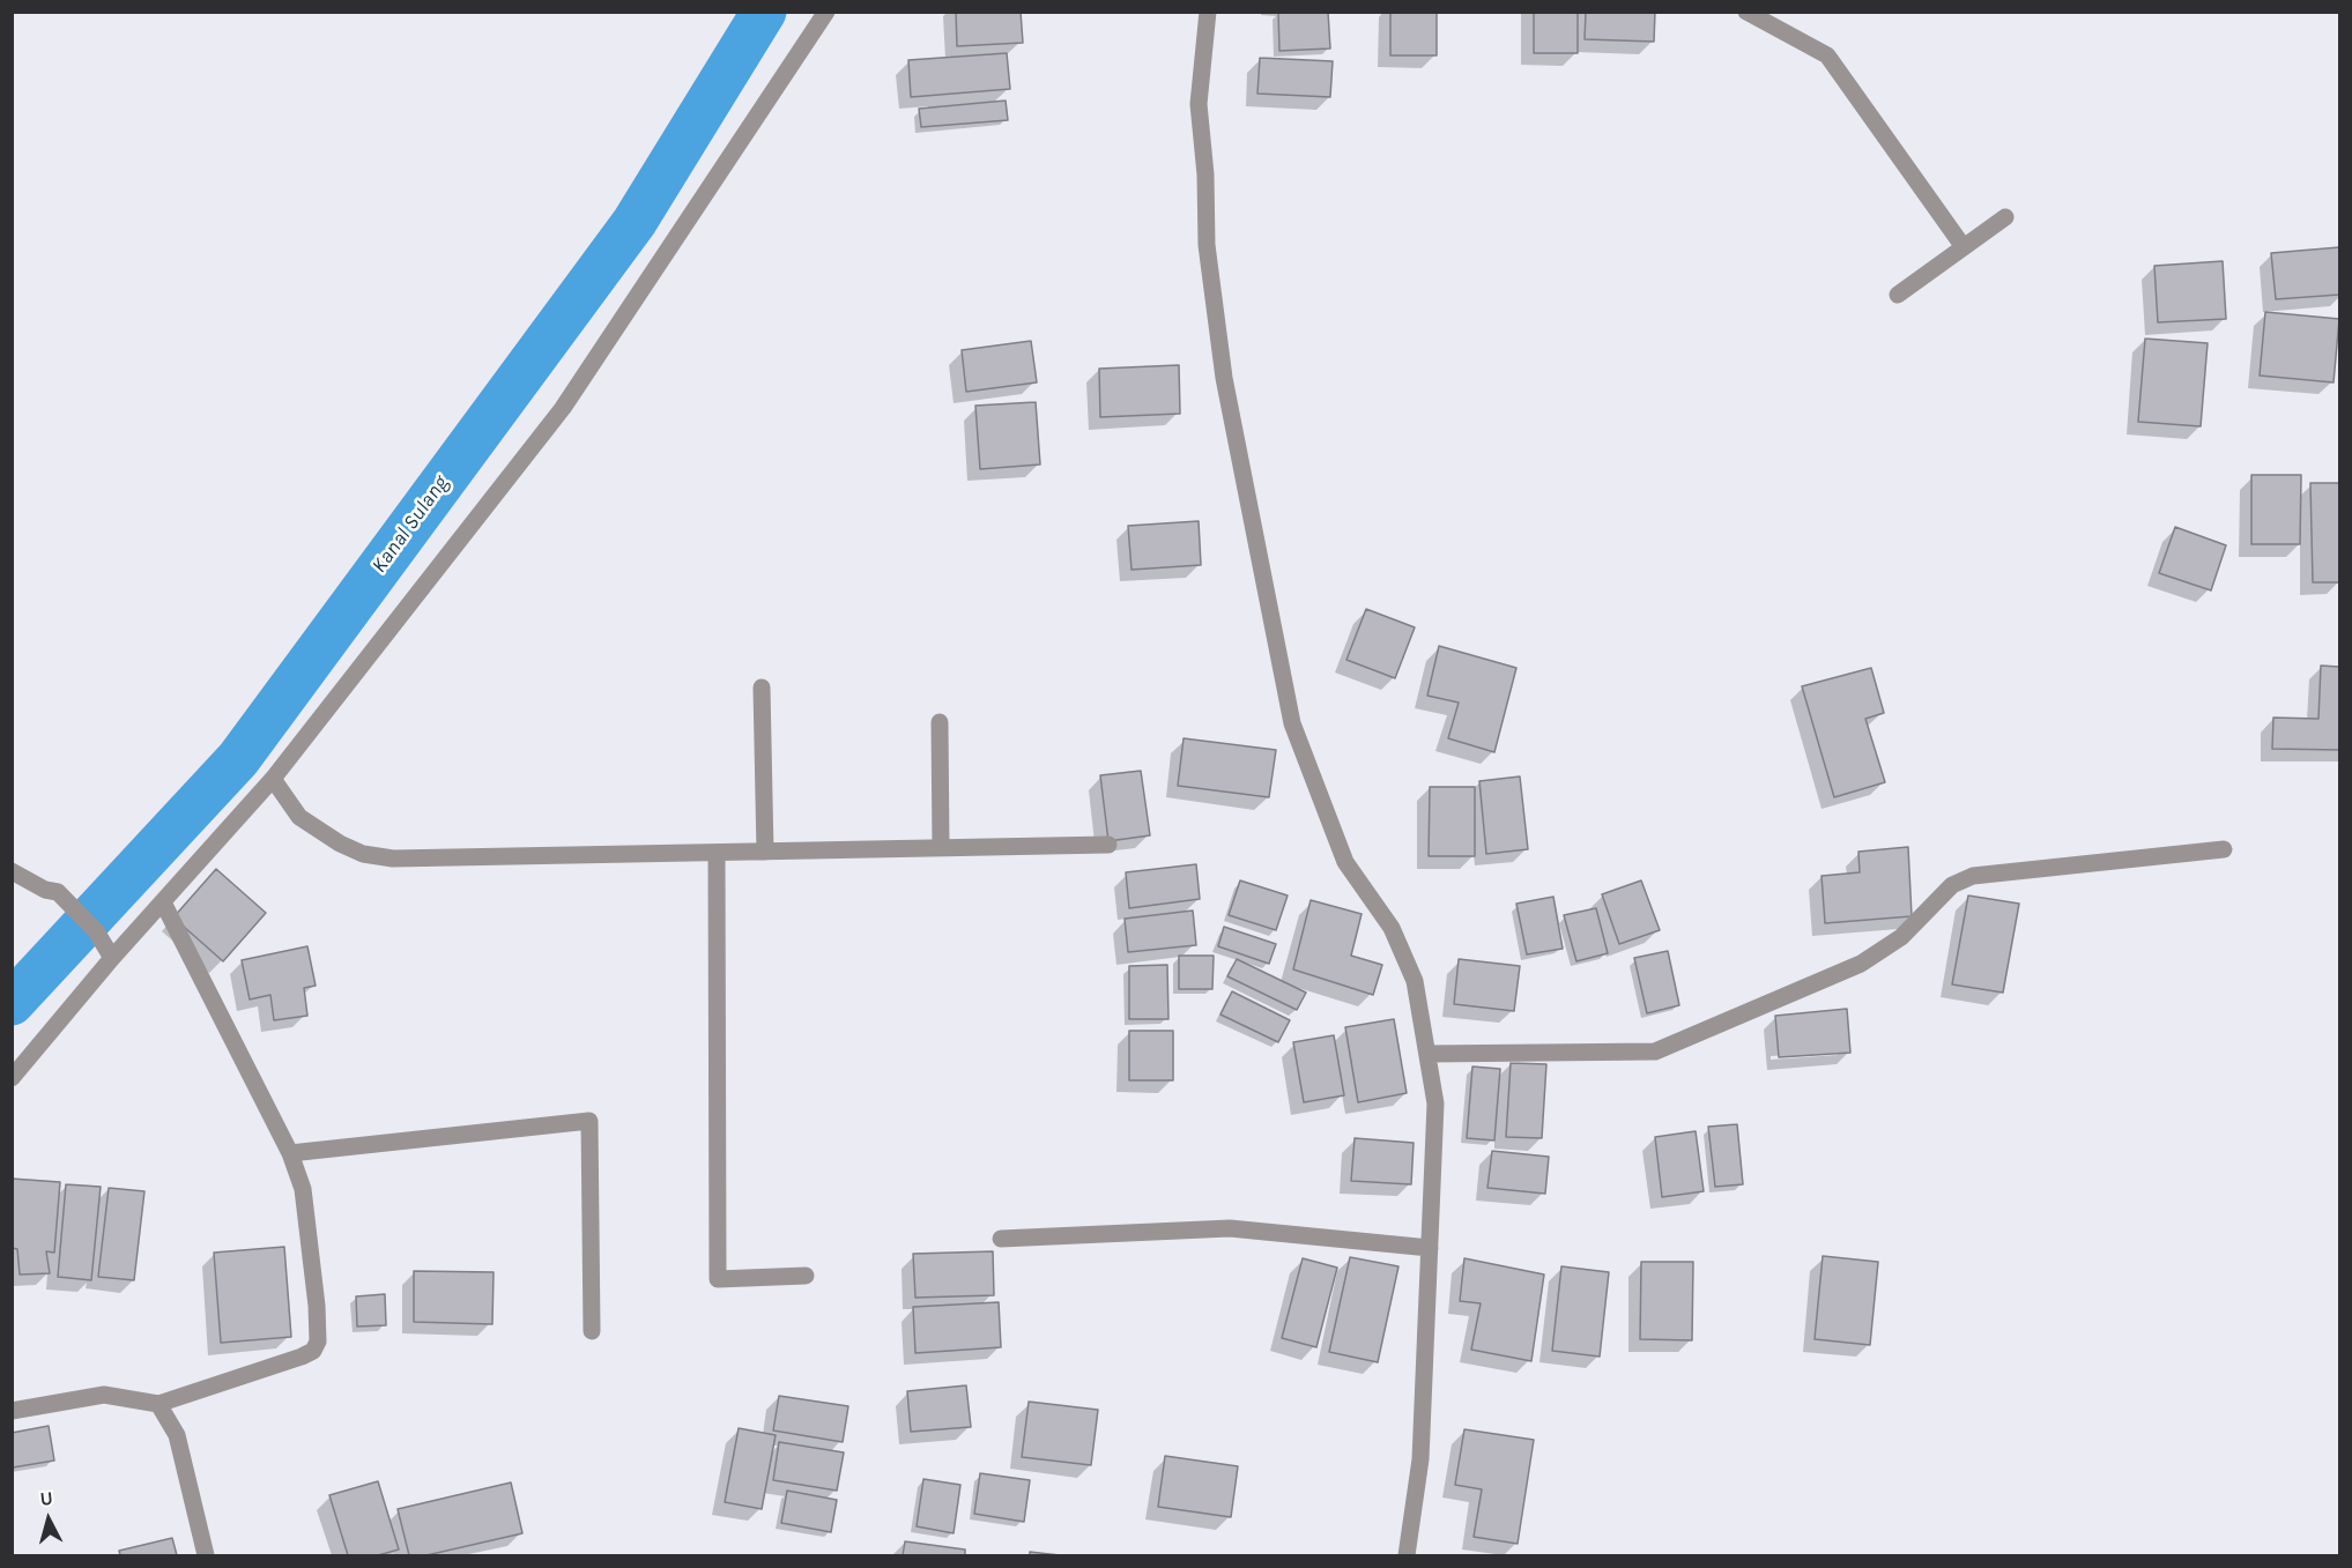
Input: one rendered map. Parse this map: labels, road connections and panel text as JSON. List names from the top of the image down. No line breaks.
{"water":["Kanal Sulang"],"north":"top"}
